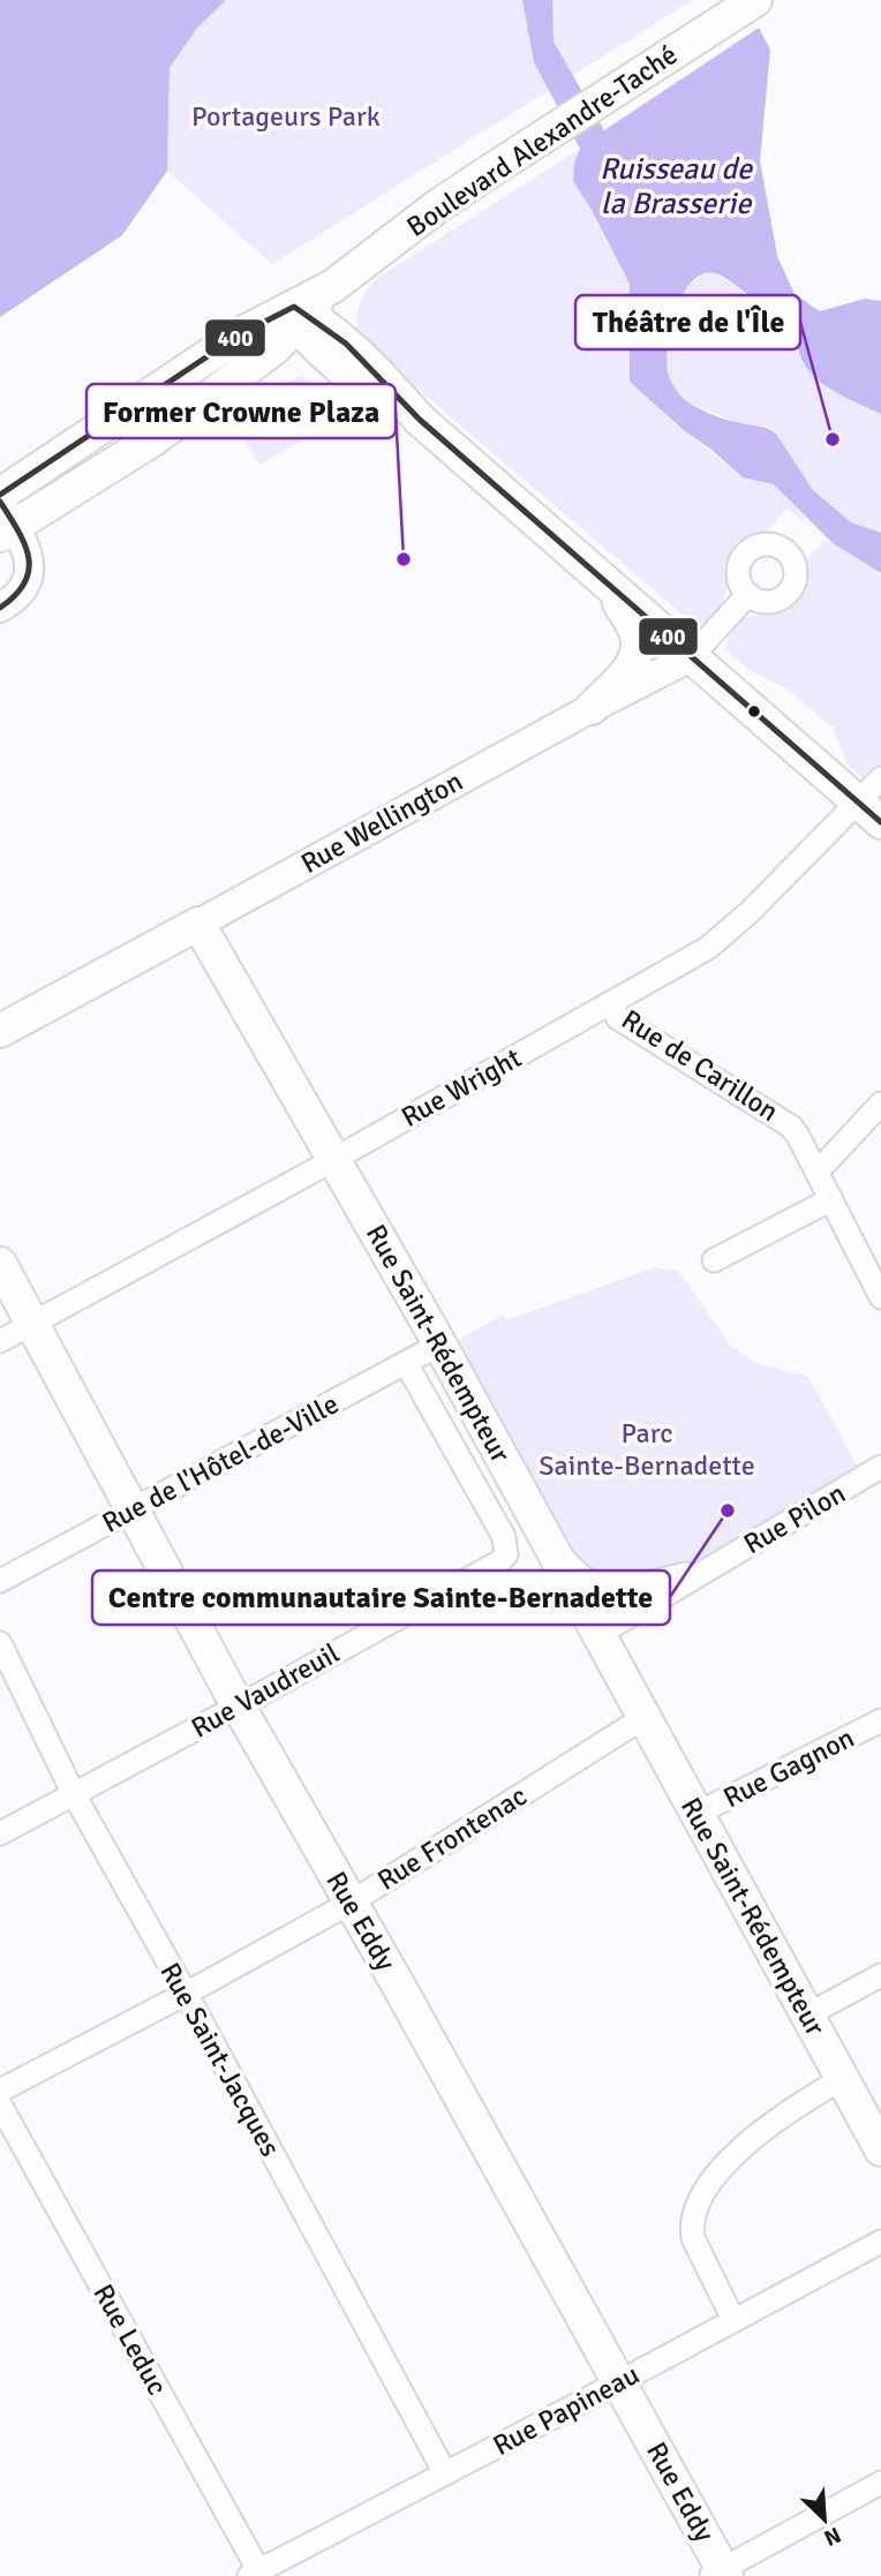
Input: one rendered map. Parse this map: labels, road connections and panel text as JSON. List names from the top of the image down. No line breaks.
{"streets":{"main road":["Boulevard Alexandre-Taché","Rue Wellington","Rue Saint-Rédempteur","Rue Eddy"],"street":["Rue de Carillon","Rue Wright","Rue de l'Hôtel-de-Ville","Rue Pilon","Rue Vaudreuil","Rue Gagnon","Rue Frontenac","Rue Saint-Jacques","Rue Leduc","Rue Papineau"]},"crossings":[["Rue Wellington","Rue Saint-Rédempteur"],["Rue de Carillon","Rue Wright"],["Rue Wright","Rue Saint-Rédempteur"],["Rue Wright","Rue Eddy"],["Rue Saint-Rédempteur","Rue de l'Hôtel-de-Ville"],["Rue Saint-Rédempteur","Rue Pilon"],["Rue Saint-Rédempteur","Rue Gagnon"],["Rue Saint-Rédempteur","Rue Frontenac"],["Rue de l'Hôtel-de-Ville","Rue Vaudreuil"],["Rue de l'Hôtel-de-Ville","Rue Eddy"],["Rue Vaudreuil","Rue Eddy"],["Rue Vaudreuil","Rue Saint-Jacques"],["Rue Frontenac","Rue Eddy"],["Rue Frontenac","Rue Saint-Jacques"],["Rue Eddy","Rue Papineau"],["Rue Saint-Jacques","Rue Papineau"],["Rue Leduc","Rue Papineau"]],"water":["Ruisseau de la Brasserie"],"parks":["Portageurs Park","Parc Sainte-Bernadette"],"places":["Théâtre de l'Île","Former Crowne Plaza","Centre communautaire Sainte-Bernadette"],"lines":["transit line 400"],"north":"bottom right"}
